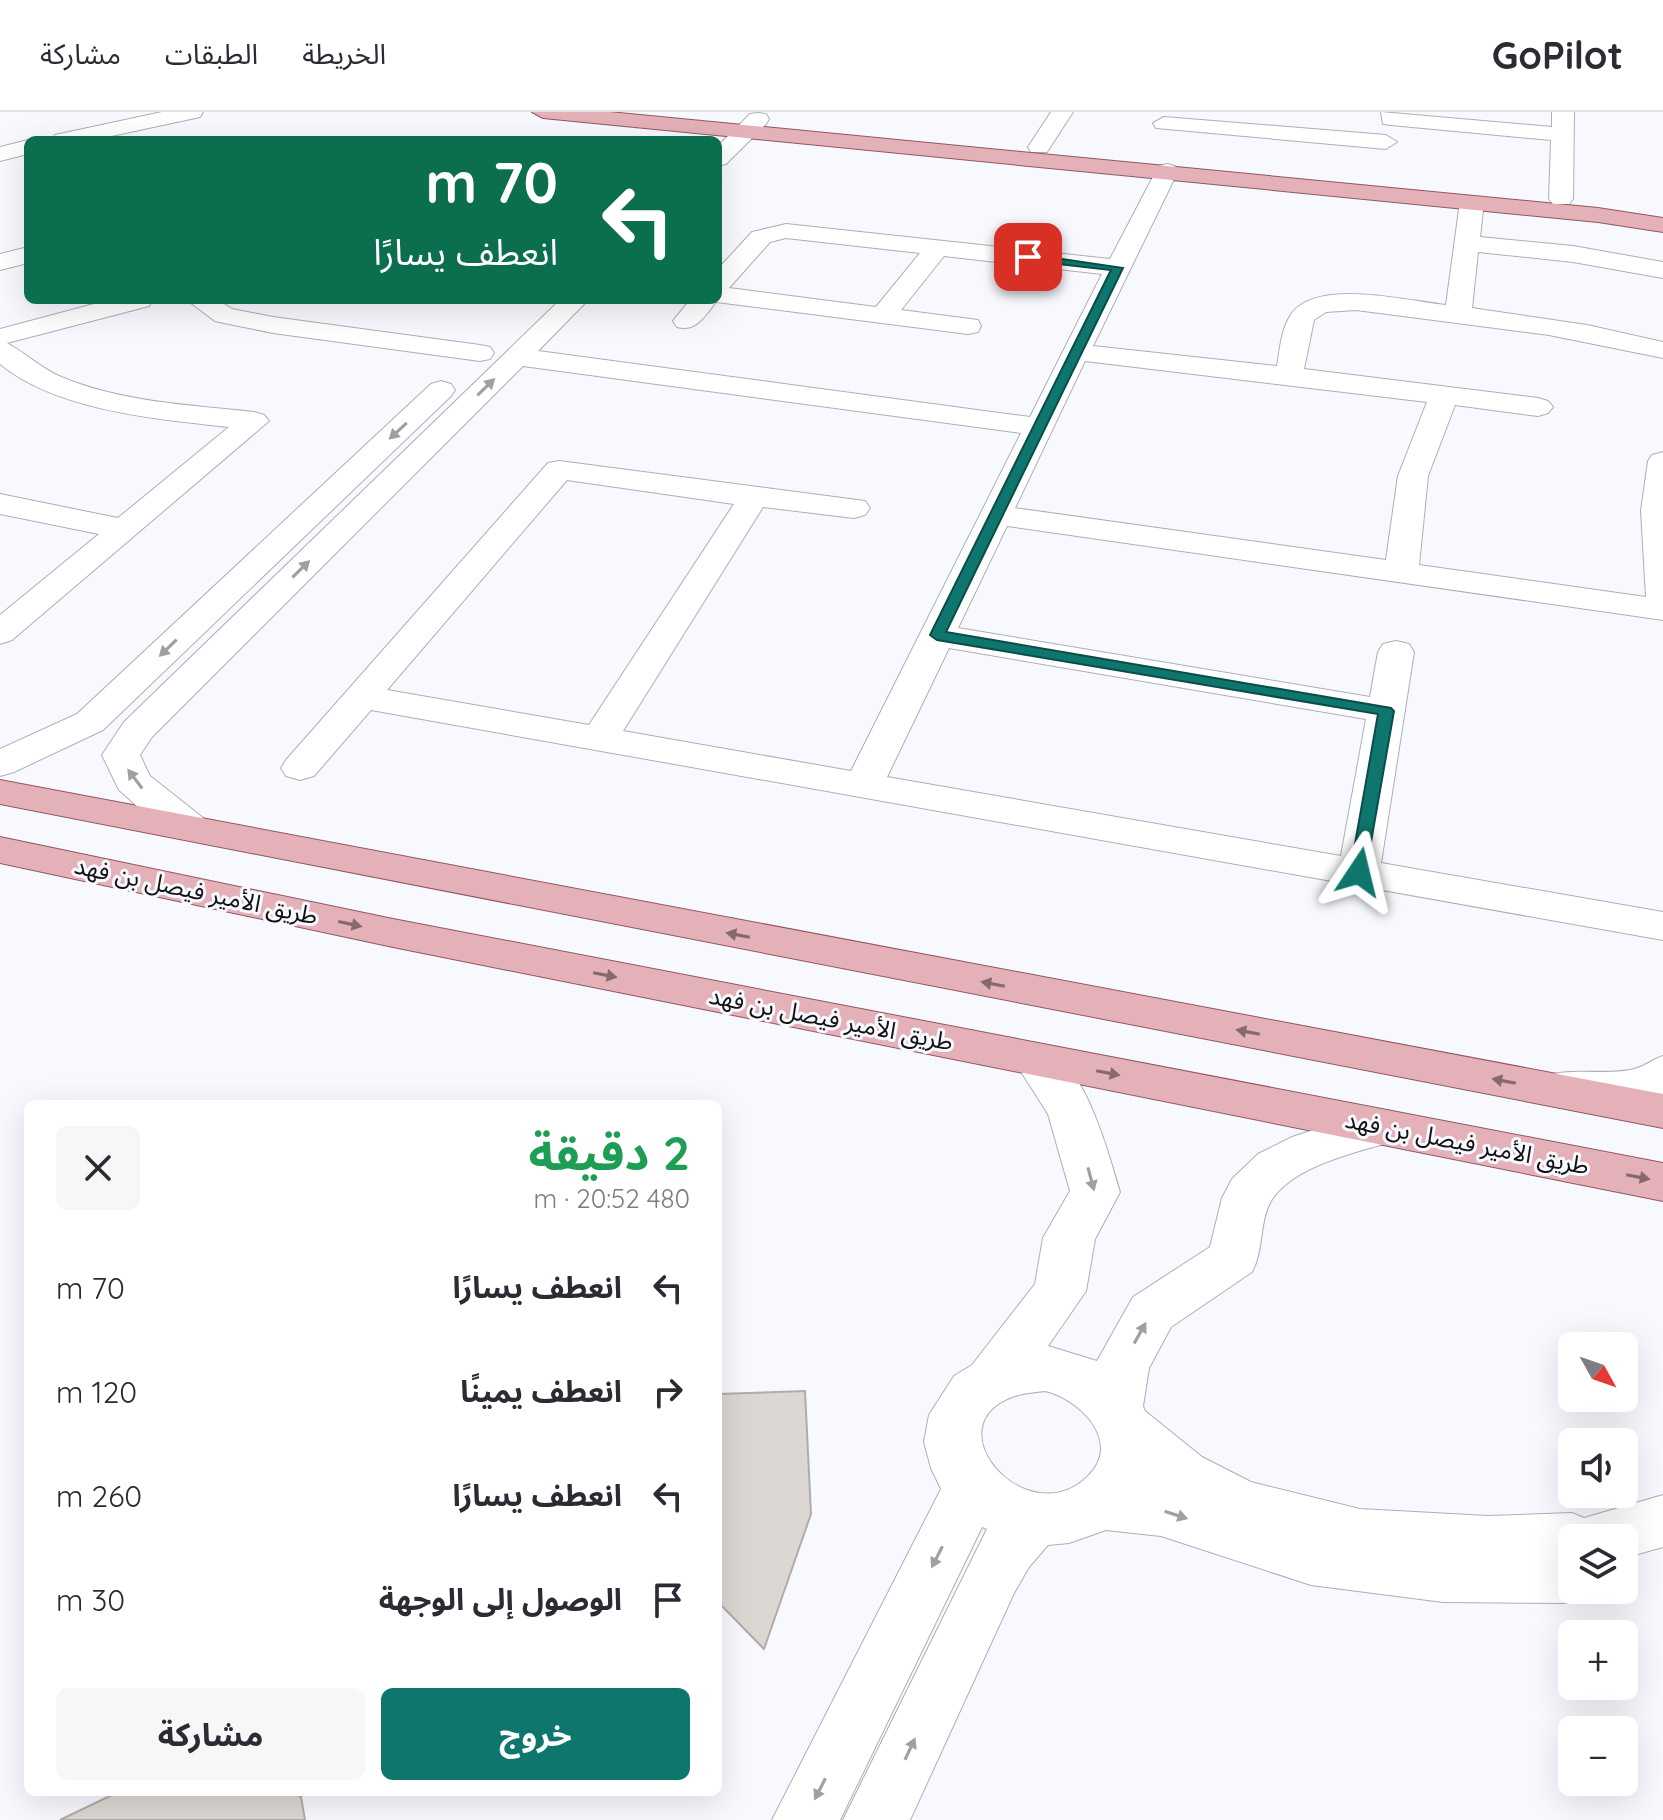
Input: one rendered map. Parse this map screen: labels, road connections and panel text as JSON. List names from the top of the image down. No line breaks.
{"streets":{"main road":["طريق الأمير فيصل بن فهد"]},"north":"bottom right","page":{"header":"GoPilot","nav":["الخريطة","الطبقات","مشاركة"],"turn":["70 m","انعطف يسارًا"],"heading":["2 دقيقة","480 m · 20:52"],"list":[{"name":"انعطف يسارًا","value":"70 m"},{"name":"انعطف يمينًا","value":"120 m"},{"name":"انعطف يسارًا","value":"260 m"},{"name":"الوصول إلى الوجهة","value":"30 m"}],"map_buttons":["+","−"],"buttons":["خروج","مشاركة"]}}
